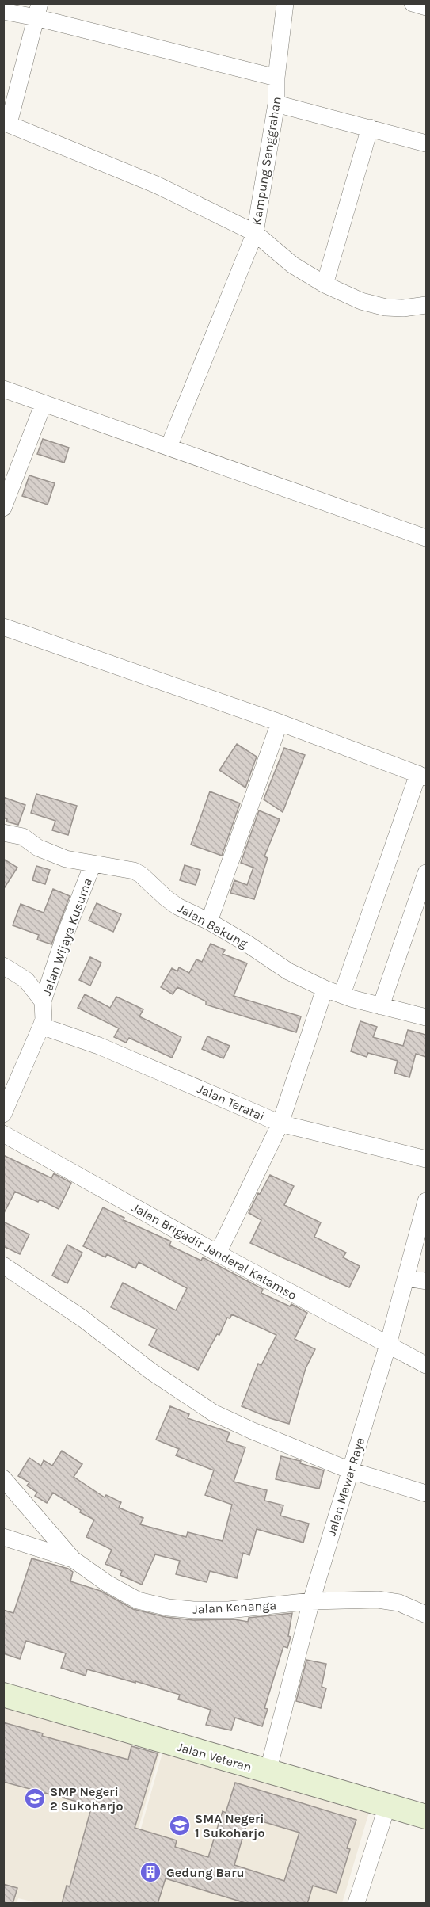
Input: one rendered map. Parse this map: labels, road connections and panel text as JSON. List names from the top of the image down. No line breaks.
{"streets":{"main road":["Jalan Veteran"],"street":["Kampung Sanggrahan","Jalan Bakung","Jalan Wijaya Kusuma","Jalan Teratai","Jalan Brigadir Jenderal Katamso","Jalan Mawar Raya","Jalan Kenanga"]},"crossings":[["Jalan Bakung","Jalan Wijaya Kusuma"],["Jalan Wijaya Kusuma","Jalan Teratai"],["Jalan Brigadir Jenderal Katamso","Jalan Mawar Raya"],["Jalan Mawar Raya","Jalan Kenanga"],["Jalan Mawar Raya","Jalan Veteran"]],"places":{"school or university":["SMP Negeri 2 Sukoharjo","SMA Negeri 1 Sukoharjo"],"building":["Gedung Baru"]}}
